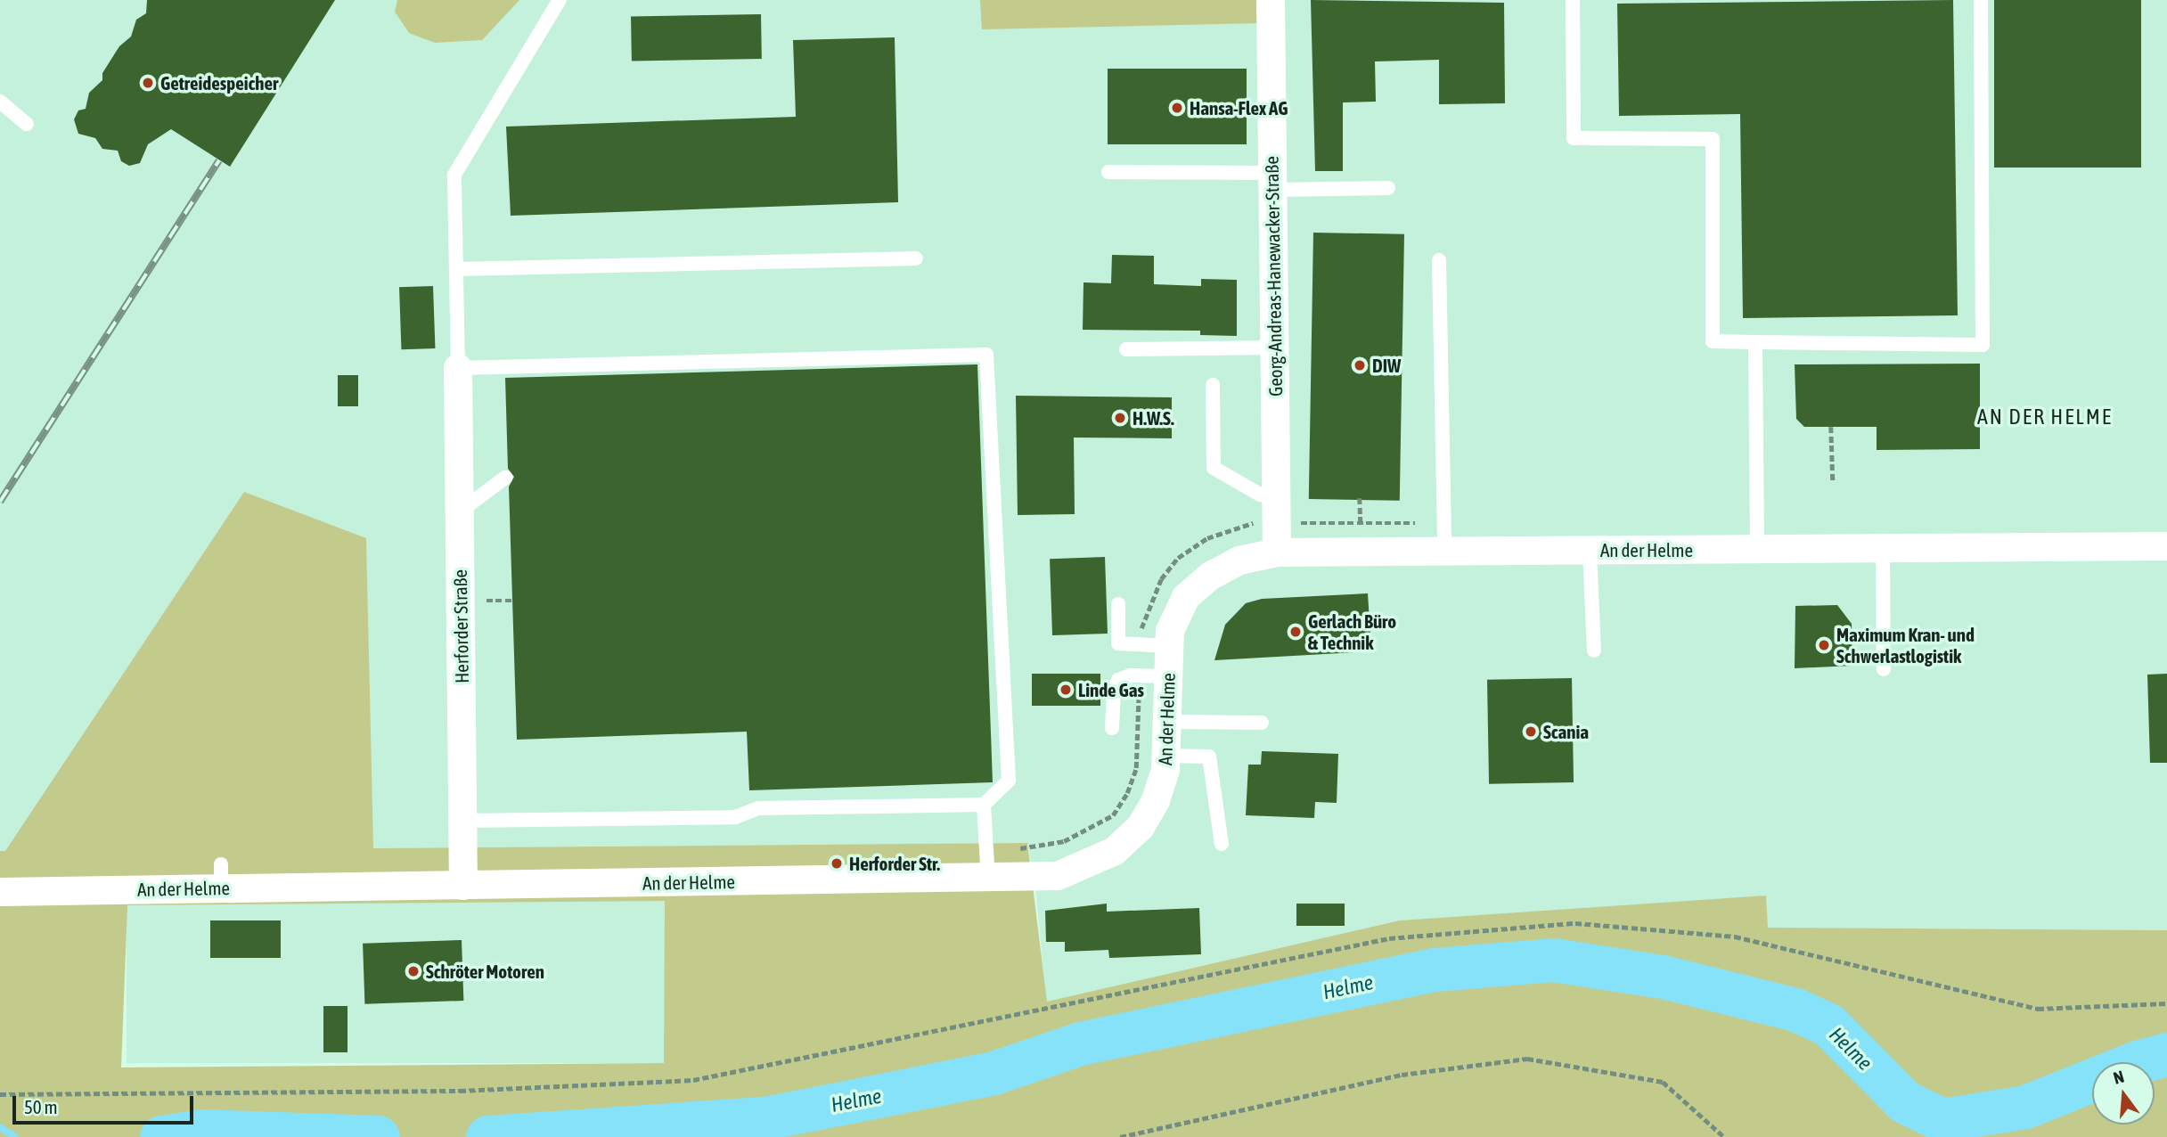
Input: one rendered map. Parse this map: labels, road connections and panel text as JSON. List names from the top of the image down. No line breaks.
{"streets":{"street":["Georg-Andreas-Hanewacker-Straße","An der Helme","Herforder Straße"]},"crossings":[["Georg-Andreas-Hanewacker-Straße","An der Helme"],["An der Helme","Herforder Straße"]],"districts":["AN DER HELME"],"water":["Helme"],"places":["Getreidespeicher","Hansa-Flex AG","DIW","H.W.S.","Gerlach Büro & Technik","Maximum Kran- und Schwerlastlogistik","Linde Gas","Scania","Herforder Str.","Schröter Motoren"],"scale_bar":"50 m","north":"top"}
